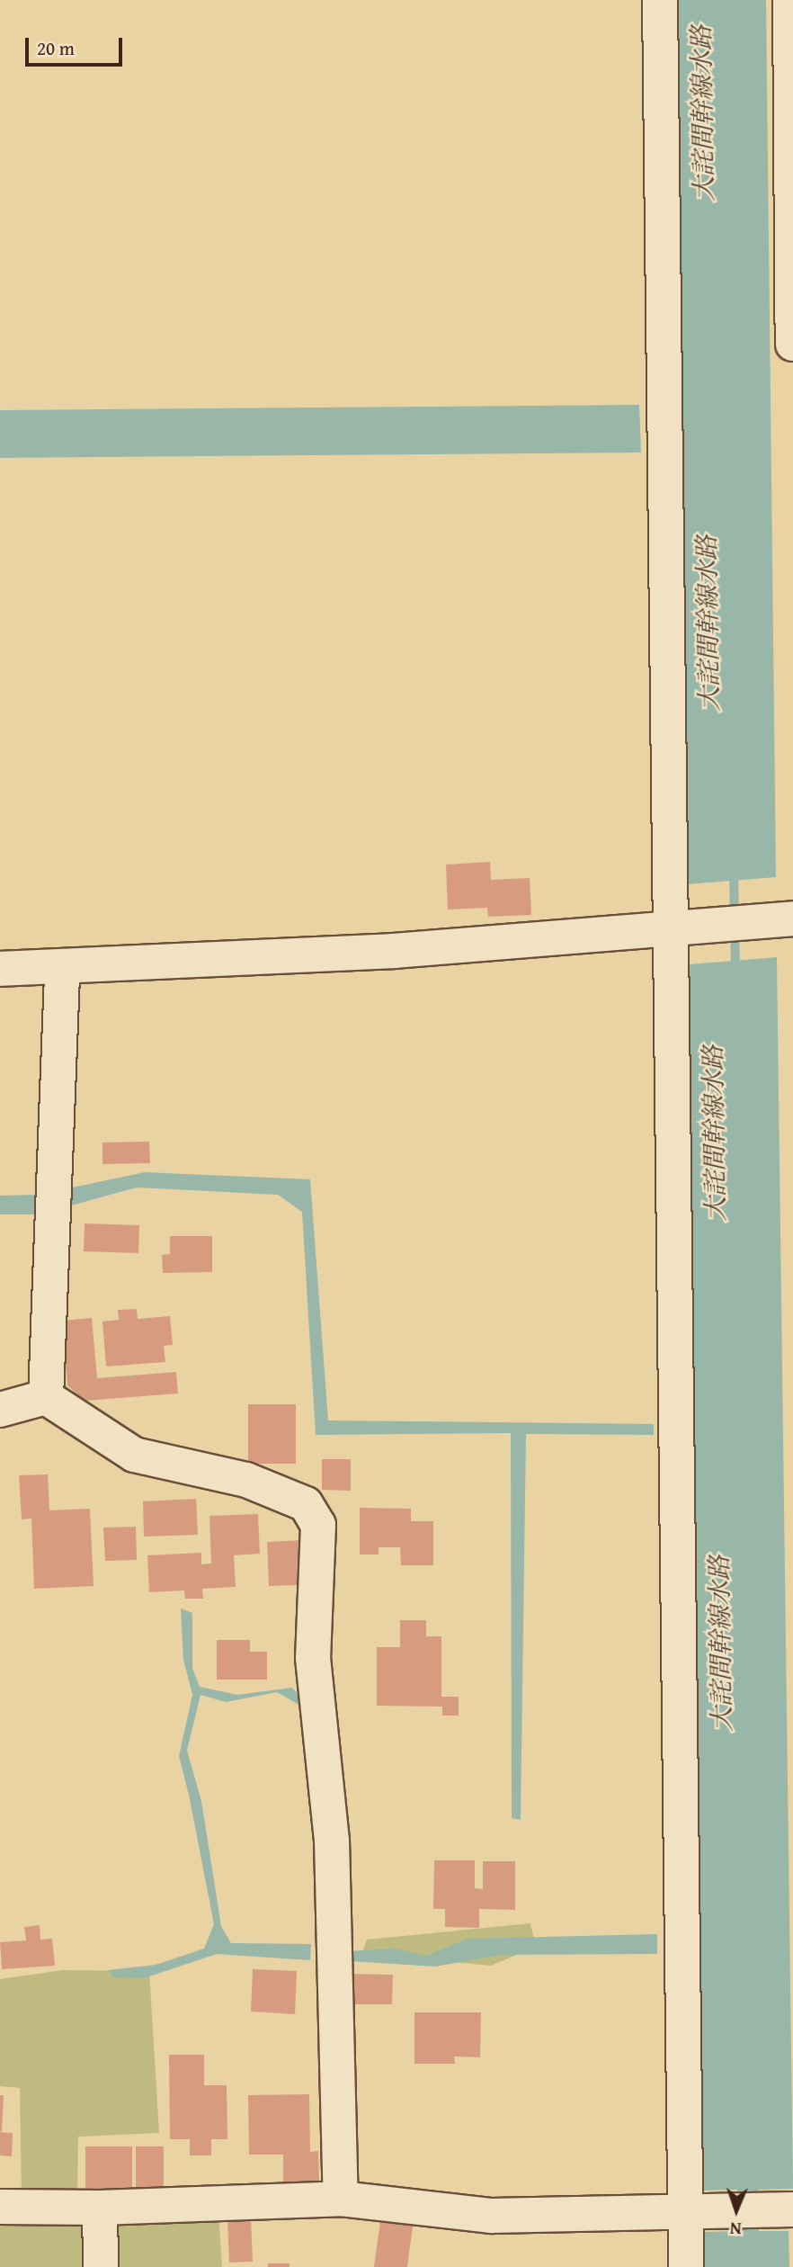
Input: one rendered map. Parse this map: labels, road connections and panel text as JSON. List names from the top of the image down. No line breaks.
{"water":["大詫間幹線水路"],"scale_bar":"20 m","north":"bottom"}
